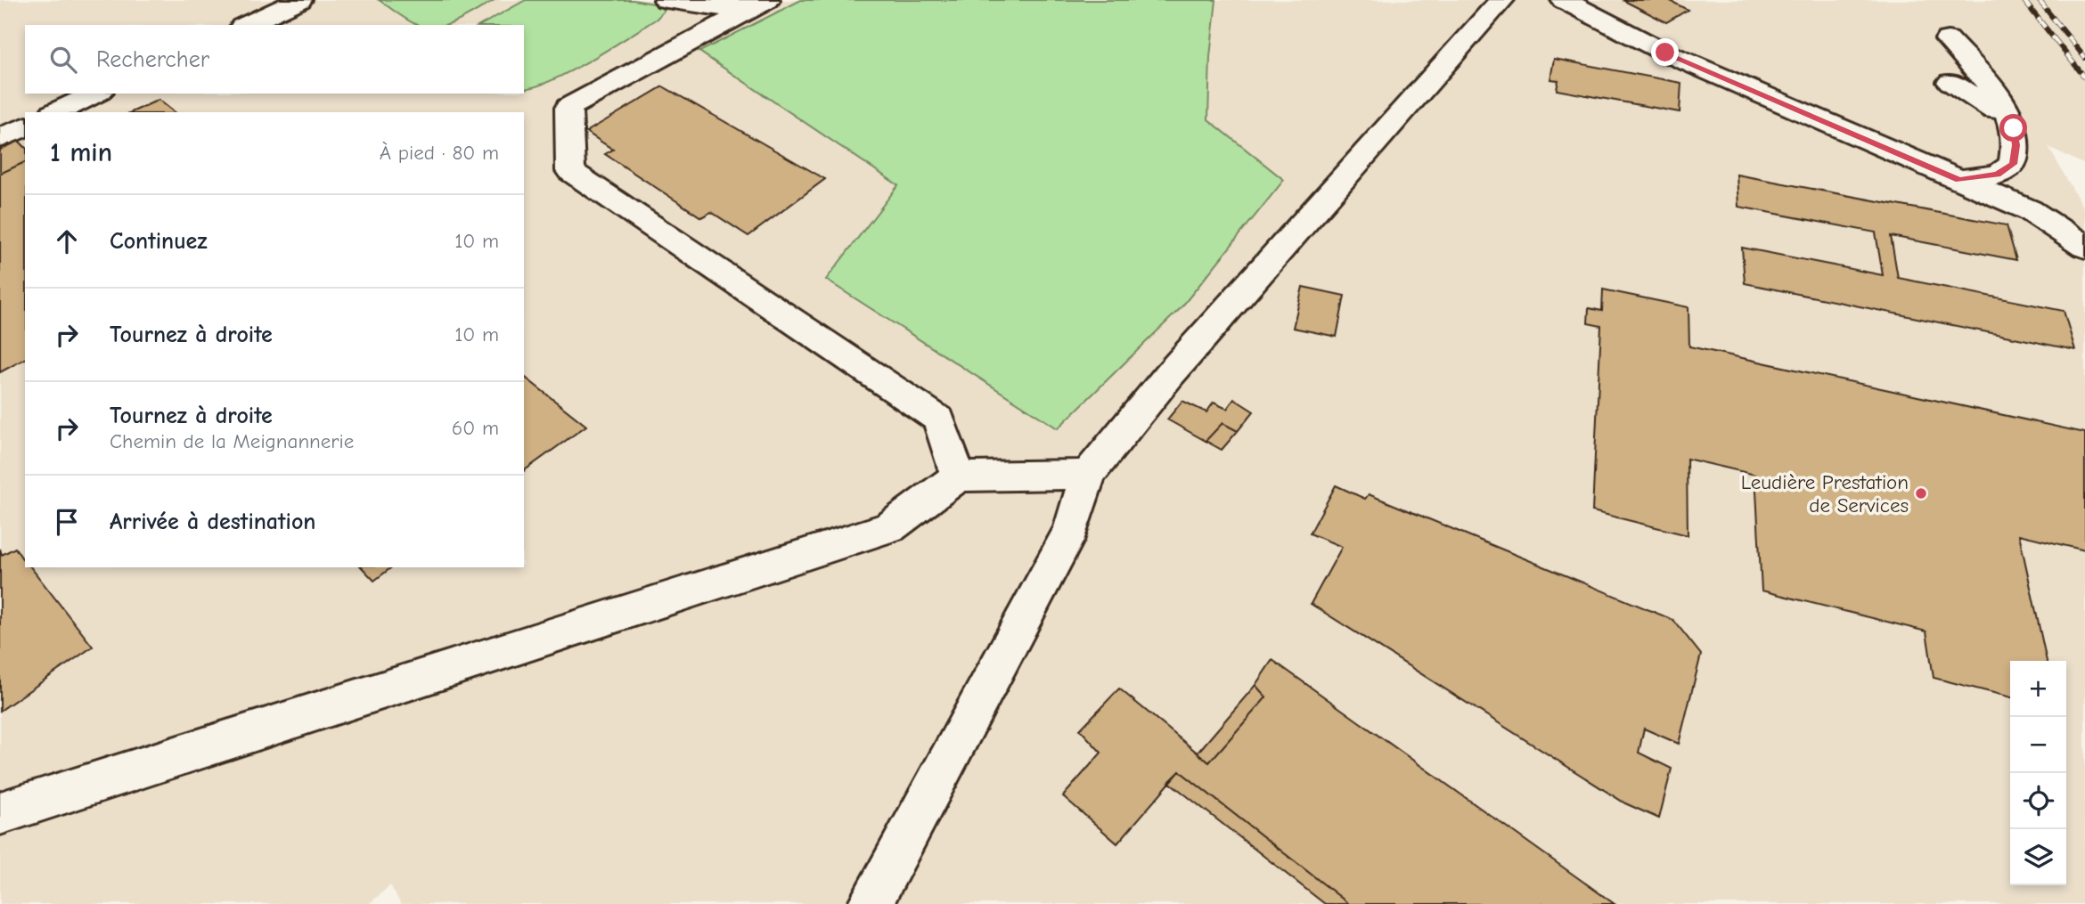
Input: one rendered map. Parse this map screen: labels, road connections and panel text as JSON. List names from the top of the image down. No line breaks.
{"places":["Leudière Prestation de Services"],"page":{"search":"Rechercher","heading":["1 min","À pied · 80 m"],"list":[["Continuez","10 m"],["Tournez à droite","10 m"],["Tournez à droite","Chemin de la Meignannerie","60 m"],"Arrivée à destination"],"map_buttons":["+","−"]}}
